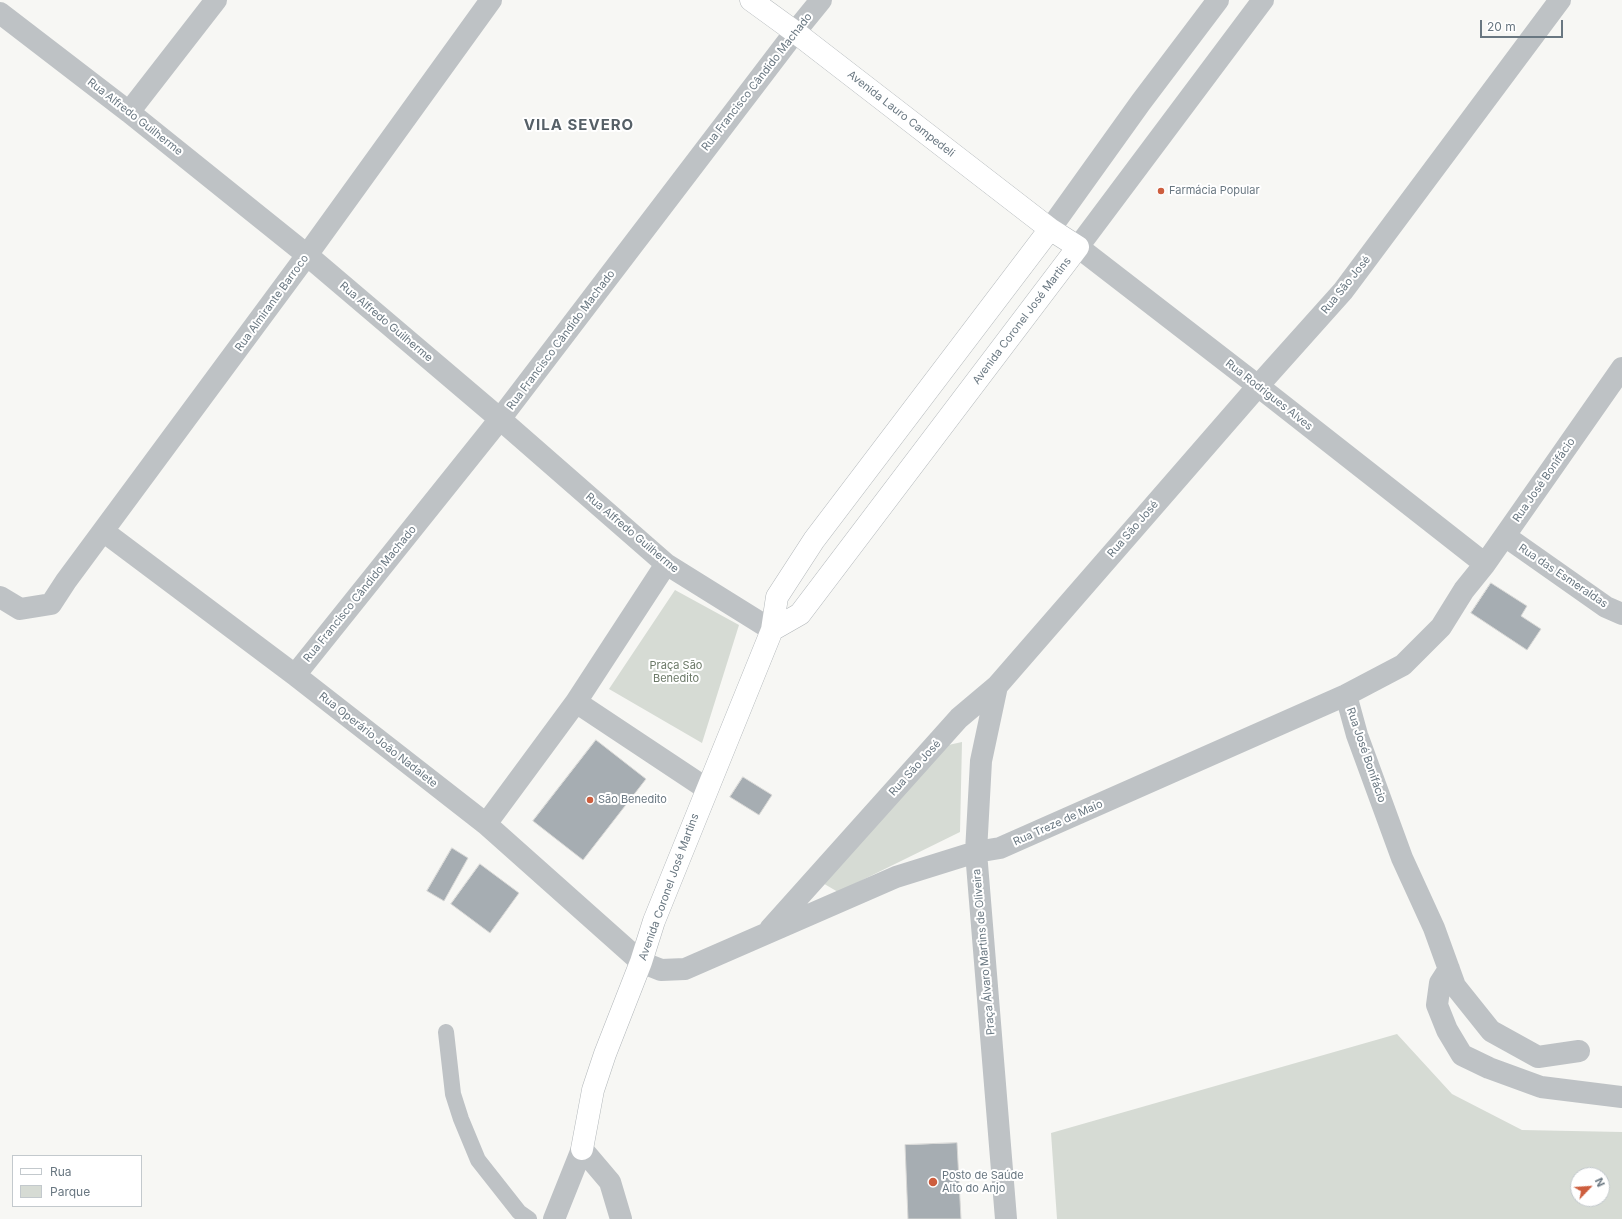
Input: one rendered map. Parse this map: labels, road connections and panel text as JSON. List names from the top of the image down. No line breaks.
{"streets":{"street":["Rua Francisco Cândido Machado","Avenida Lauro Campedeli","Rua Alfredo Guilherme","Rua São José","Rua Almirante Barroco","Avenida Coronel José Martins","Rua Rodrigues Alves","Rua José Bonifácio","Rua das Esmeraldas","Rua Operário João Nadalete","Rua Treze de Maio","Praça Álvaro Martins de Oliveira"]},"crossings":[["Rua Francisco Cândido Machado","Avenida Lauro Campedeli"],["Rua Francisco Cândido Machado","Rua Alfredo Guilherme"],["Rua Francisco Cândido Machado","Rua Operário João Nadalete"],["Avenida Lauro Campedeli","Avenida Coronel José Martins"],["Avenida Lauro Campedeli","Rua Rodrigues Alves"],["Rua Alfredo Guilherme","Rua Almirante Barroco"],["Rua Alfredo Guilherme","Avenida Coronel José Martins"],["Rua São José","Avenida Coronel José Martins"],["Rua São José","Rua Rodrigues Alves"],["Rua São José","Rua Operário João Nadalete"],["Rua São José","Rua Treze de Maio"],["Rua São José","Praça Álvaro Martins de Oliveira"],["Rua Almirante Barroco","Rua Operário João Nadalete"],["Avenida Coronel José Martins","Rua Rodrigues Alves"],["Avenida Coronel José Martins","Rua Operário João Nadalete"],["Rua Rodrigues Alves","Rua José Bonifácio"],["Rua José Bonifácio","Rua das Esmeraldas"],["Rua José Bonifácio","Rua Treze de Maio"],["Rua Treze de Maio","Praça Álvaro Martins de Oliveira"]],"districts":["VILA SEVERO"],"parks":["Praça São Benedito"],"places":["Farmácia Popular","São Benedito","Posto de Saúde Alto do Anjo"],"legend":["Rua","Parque"],"scale_bar":"20 m","north":"top right"}
